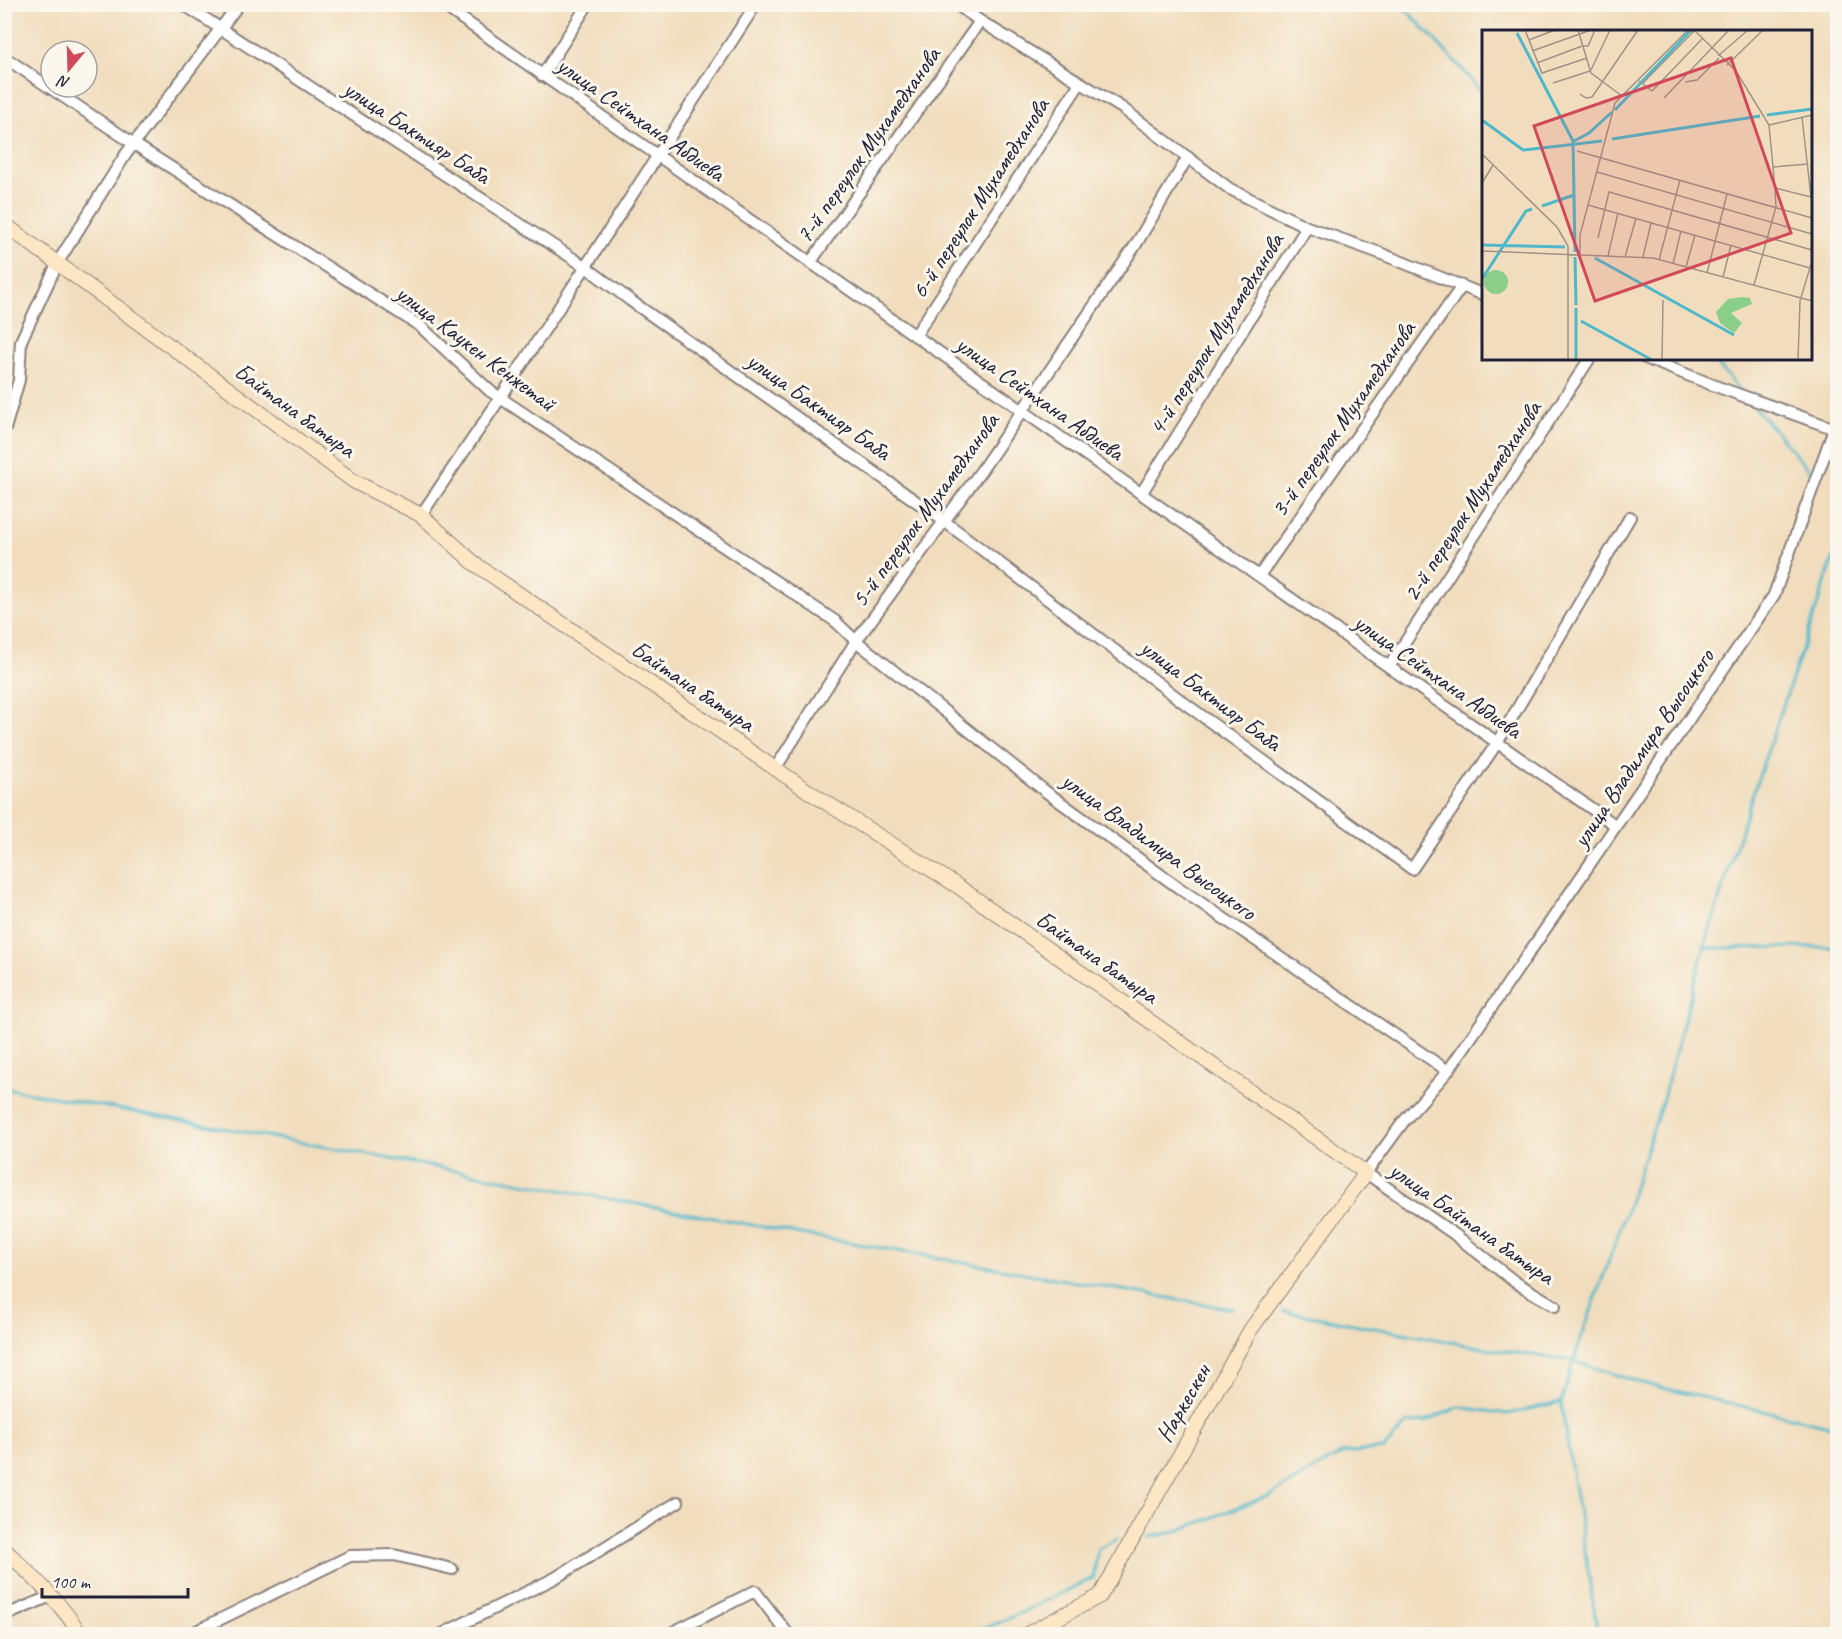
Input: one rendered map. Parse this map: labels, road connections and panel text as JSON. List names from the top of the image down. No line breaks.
{"streets":{"street":["улица Сейтхана Абдиева","улица Бактияр Баба","7-й переулок Мухамедханова","6-й переулок Мухамедханова","4-й переулок Мухамедханова","улица Каукен Кенжетай","Байтана батыра","3-й переулок Мухамедханова","2-й переулок Мухамедханова","5-й переулок Мухамедханова","улица Владимира Высоцкого","улица Байтана батыра","Наркескен"]},"crossings":[["улица Сейтхана Абдиева","улица Бактияр Баба"],["улица Сейтхана Абдиева","7-й переулок Мухамедханова"],["улица Сейтхана Абдиева","6-й переулок Мухамедханова"],["улица Сейтхана Абдиева","4-й переулок Мухамедханова"],["улица Сейтхана Абдиева","3-й переулок Мухамедханова"],["улица Сейтхана Абдиева","2-й переулок Мухамедханова"],["улица Сейтхана Абдиева","5-й переулок Мухамедханова"],["улица Сейтхана Абдиева","улица Владимира Высоцкого"],["улица Бактияр Баба","5-й переулок Мухамедханова"],["улица Каукен Кенжетай","5-й переулок Мухамедханова"],["улица Каукен Кенжетай","улица Владимира Высоцкого"],["Байтана батыра","5-й переулок Мухамедханова"],["Байтана батыра","улица Владимира Высоцкого"],["Байтана батыра","улица Байтана батыра"],["Байтана батыра","Наркескен"],["5-й переулок Мухамедханова","улица Владимира Высоцкого"],["улица Владимира Высоцкого","улица Байтана батыра"],["улица Владимира Высоцкого","Наркескен"],["улица Байтана батыра","Наркескен"]],"scale_bar":"100 m","north":"bottom"}
